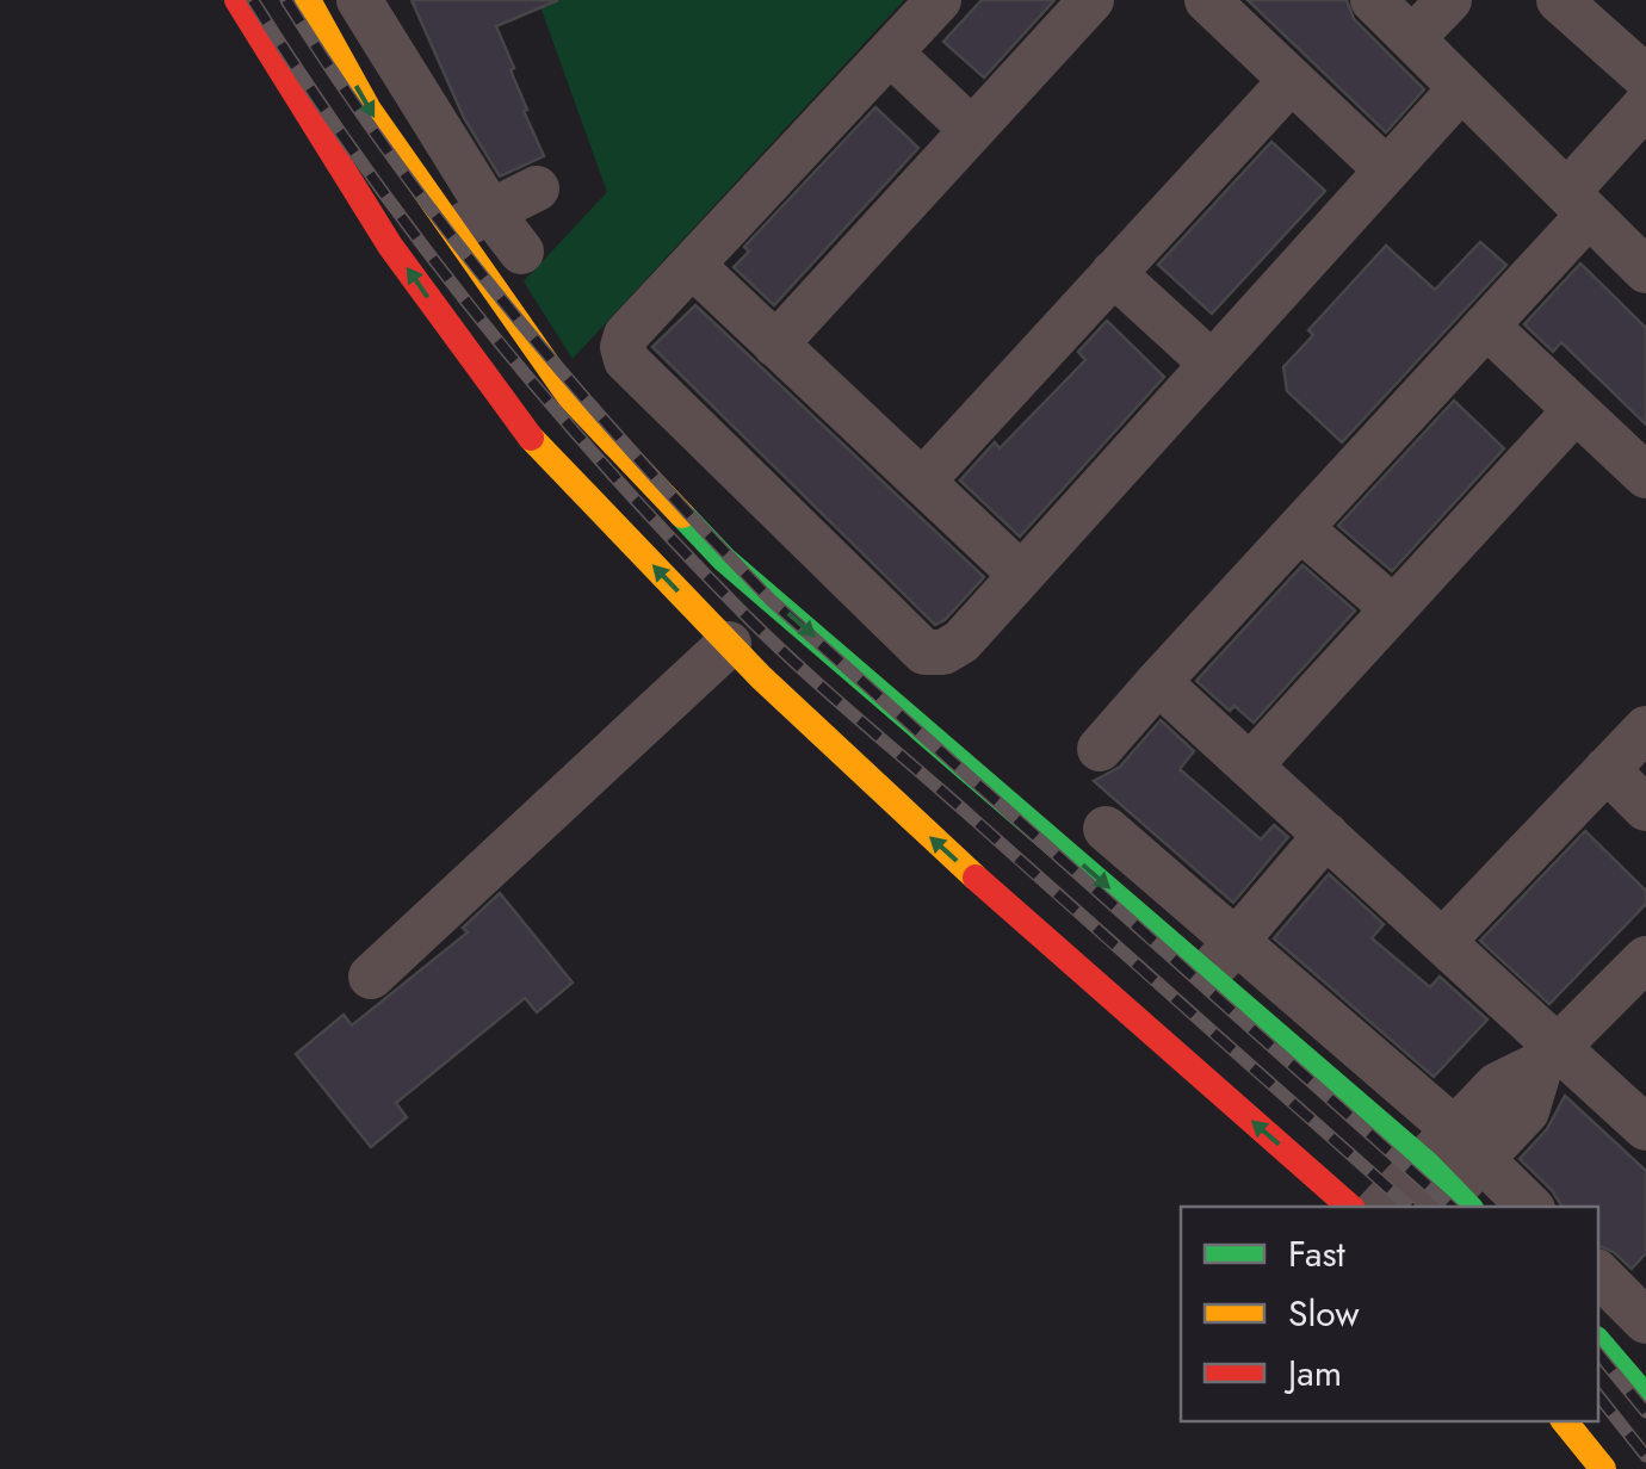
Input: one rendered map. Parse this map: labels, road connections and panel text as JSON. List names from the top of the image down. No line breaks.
{"legend":["Fast","Slow","Jam"]}
